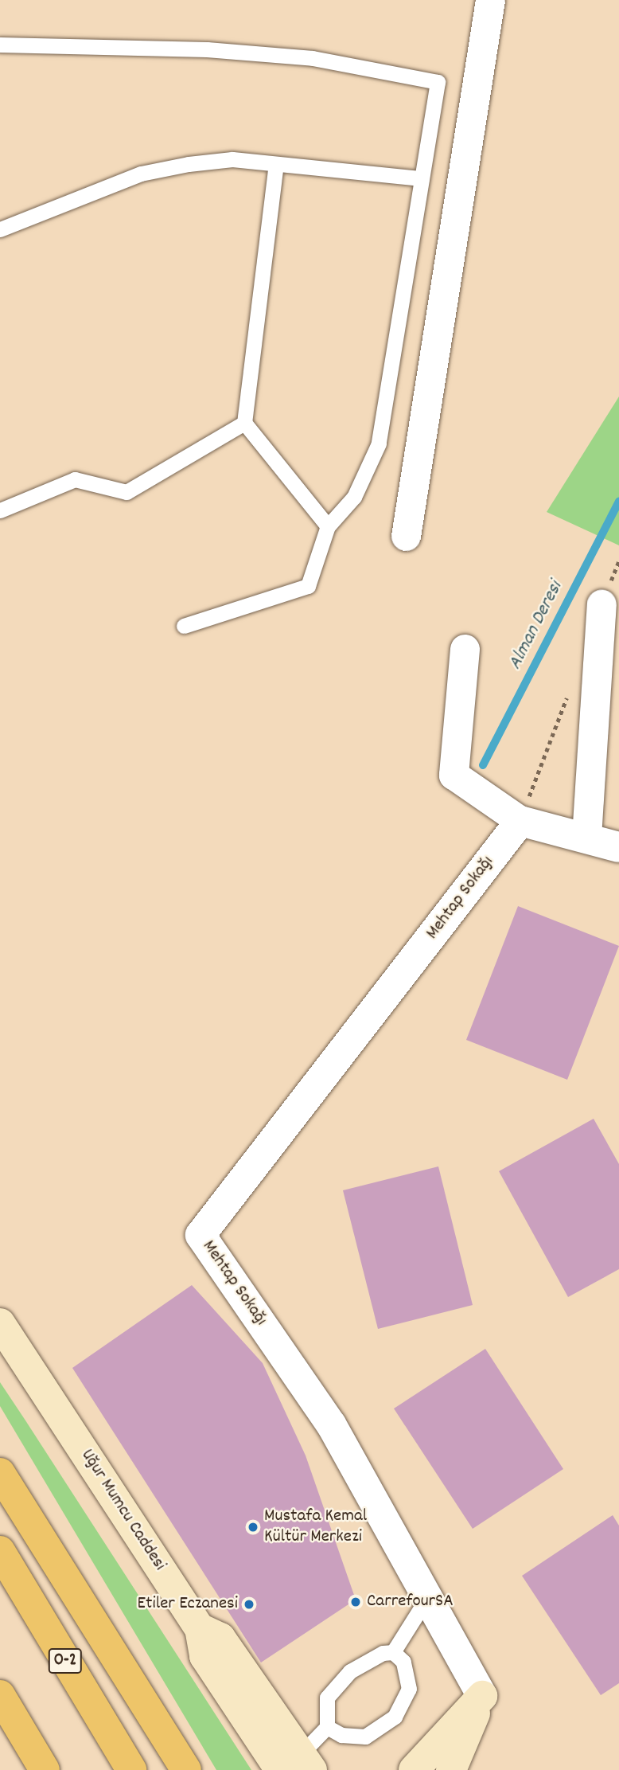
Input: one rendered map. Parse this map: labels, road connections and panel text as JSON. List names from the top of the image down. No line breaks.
{"streets":{"highway":["O-2"],"main road":["Uğur Mumcu Caddesi"],"street":["Mehtap Sokağı"]},"water":["Alman Deresi"],"places":["Mustafa Kemal Kültür Merkezi","CarrefourSA","Etiler Eczanesi"]}
